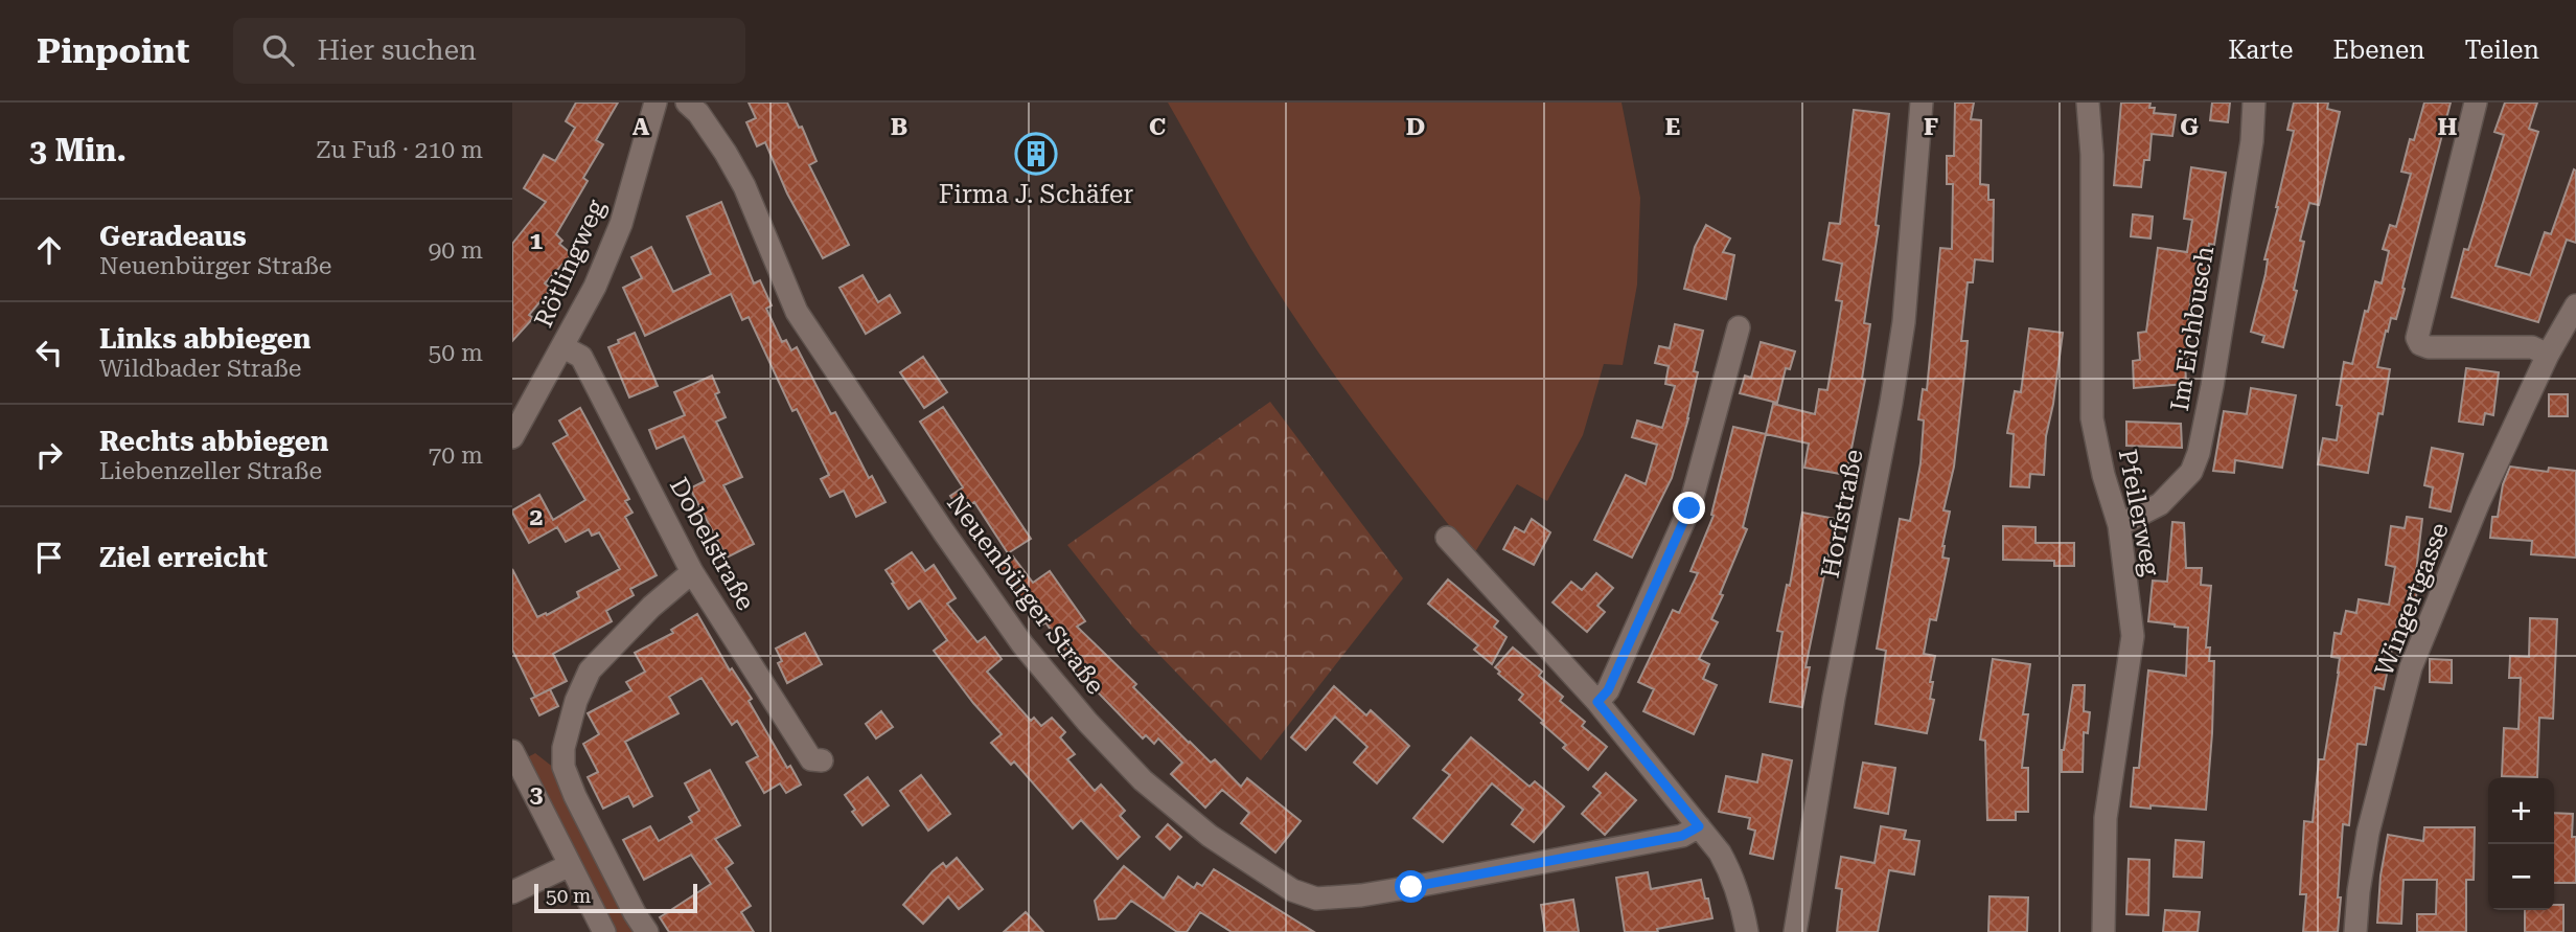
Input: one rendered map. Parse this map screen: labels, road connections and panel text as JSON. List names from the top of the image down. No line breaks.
{"streets":{"street":["Rötlingweg","Im Eichbusch","Pfeilerweg","Horfstraße","Dobelstraße","Neuenbürger Straße","Wingertgasse"]},"crossings":[["Rötlingweg","Dobelstraße"],["Im Eichbusch","Pfeilerweg"]],"places":{"building":["Firma J. Schäfer"]},"scale_bar":"50 m","page":{"header":"Pinpoint","search":"Hier suchen","nav":["Karte","Ebenen","Teilen"],"heading":["3 Min.","Zu Fuß · 210 m"],"list":[["Geradeaus","Neuenbürger Straße","90 m"],["Links abbiegen","Wildbader Straße","50 m"],["Rechts abbiegen","Liebenzeller Straße","70 m"],"Ziel erreicht"],"map_buttons":["+","−"],"scale":"50 m"},"grid":{"columns":["A","B","C","D","E","F","G","H"],"rows":["1","2","3"]}}
